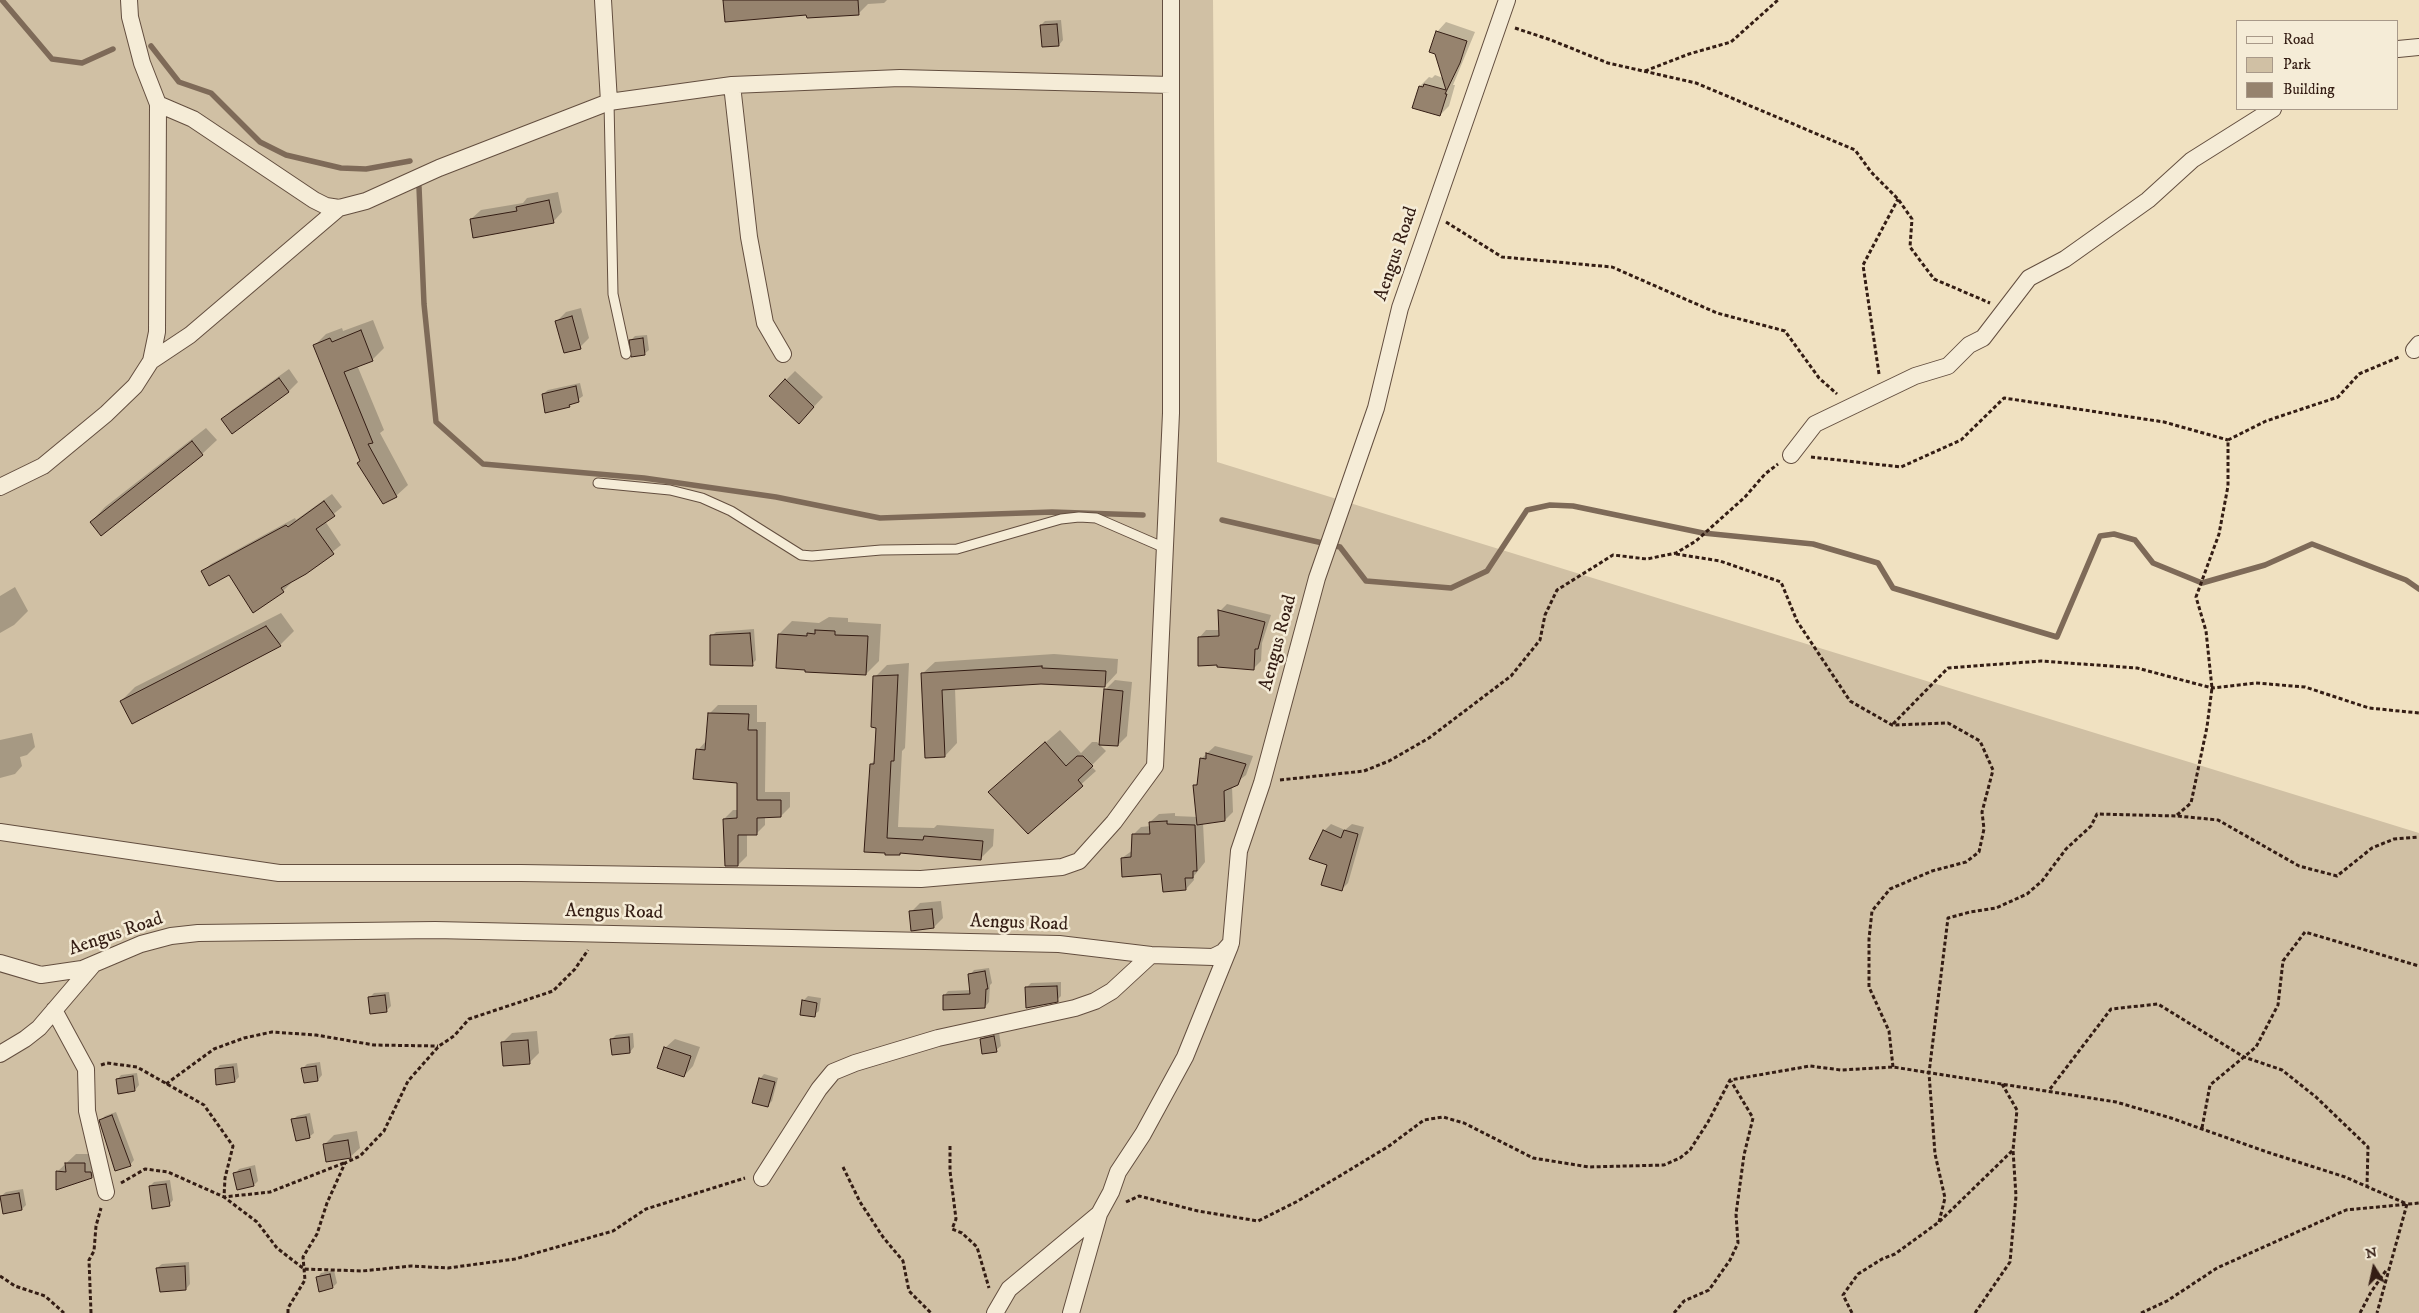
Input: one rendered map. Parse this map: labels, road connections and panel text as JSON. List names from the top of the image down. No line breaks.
{"streets":{"street":["Aengus Road"]},"legend":["Road","Park","Building"],"north":"top"}
